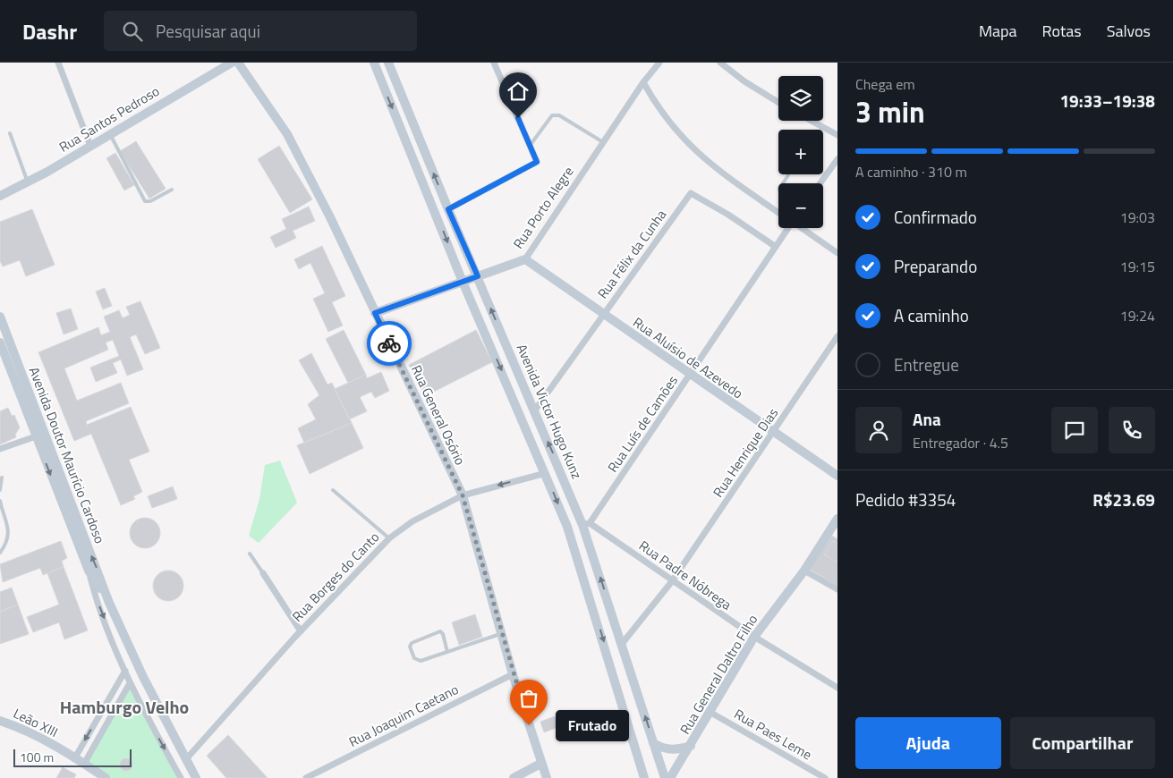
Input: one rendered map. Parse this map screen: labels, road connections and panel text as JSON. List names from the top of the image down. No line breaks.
{"streets":{"main road":["Rua Santos Pedroso","Rua Porto Alegre","Rua Aluísio de Azevedo","Avenida Victor Hugo Kunz","Rua General Osório","Avenida Doutor Maurício Cardoso","Rua General Daltro Filho","Leão XIII"],"street":["Rua Félix da Cunha","Rua Luís de Camões","Rua Henrique Dias","Rua Padre Nóbrega","Rua Borges do Canto","Rua Joaquim Caetano","Rua Paes Leme"]},"crossings":[["Rua Porto Alegre","Rua Aluísio de Azevedo"],["Rua Porto Alegre","Avenida Victor Hugo Kunz"],["Rua Porto Alegre","Rua General Osório"],["Rua Félix da Cunha","Rua Aluísio de Azevedo"],["Rua Félix da Cunha","Avenida Victor Hugo Kunz"],["Rua Félix da Cunha","Rua Luís de Camões"],["Rua Aluísio de Azevedo","Rua Luís de Camões"],["Rua Aluísio de Azevedo","Rua Henrique Dias"],["Avenida Victor Hugo Kunz","Rua Luís de Camões"],["Avenida Victor Hugo Kunz","Rua Henrique Dias"],["Avenida Victor Hugo Kunz","Rua Padre Nóbrega"],["Avenida Victor Hugo Kunz","Rua Borges do Canto"],["Rua General Osório","Rua Borges do Canto"],["Rua General Osório","Rua Joaquim Caetano"],["Rua Luís de Camões","Rua Padre Nóbrega"],["Rua Henrique Dias","Rua Padre Nóbrega"],["Avenida Doutor Maurício Cardoso","Rua Borges do Canto"],["Rua Padre Nóbrega","Rua General Daltro Filho"],["Rua General Daltro Filho","Rua Paes Leme"]],"districts":["Hamburgo Velho"],"places":["Frutado"],"scale_bar":"100 m","page":{"header":"Dashr","search":"Pesquisar aqui","nav":["Mapa","Rotas","Salvos"],"heading":["3 min","Chega em","19:33–19:38"],"panel":["Ana","Entregador · 4.5","Pedido #3354","R$23.69"],"map_buttons":["+","−"],"bar":"A caminho · 310 m","list":[["Confirmado","19:03"],["Preparando","19:15"],["A caminho","19:24"],"Entregue"],"buttons":["Ajuda","Compartilhar"],"bubble":"Frutado","scale":"100 m"}}
